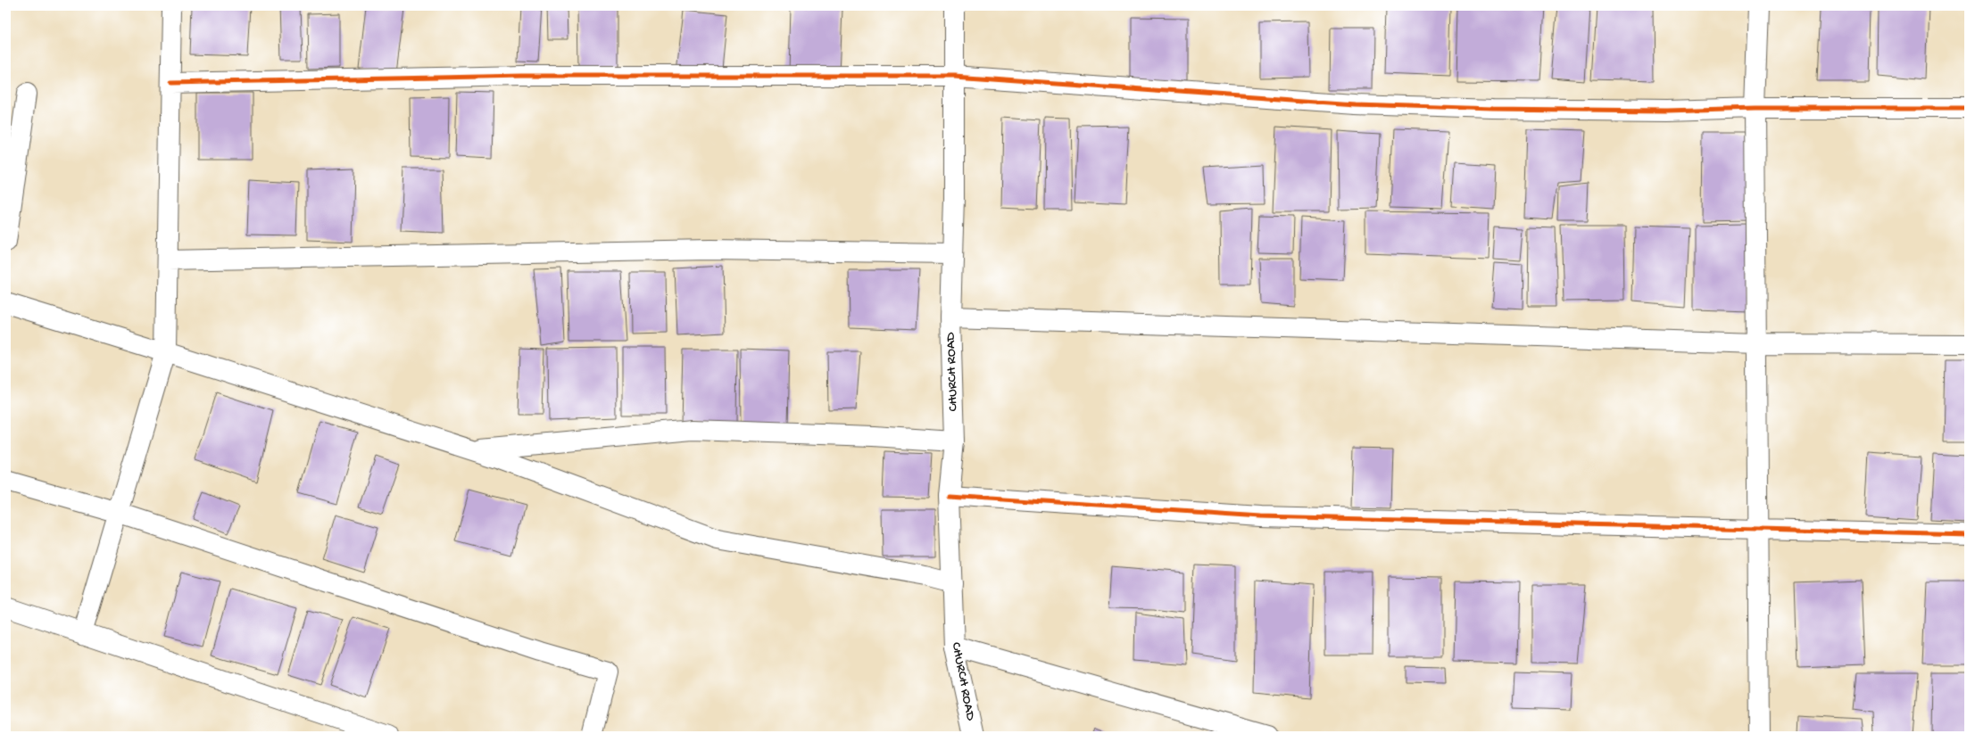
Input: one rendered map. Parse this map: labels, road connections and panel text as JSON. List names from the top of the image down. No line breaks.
{"streets":{"street":["CHURCH ROAD"]}}
